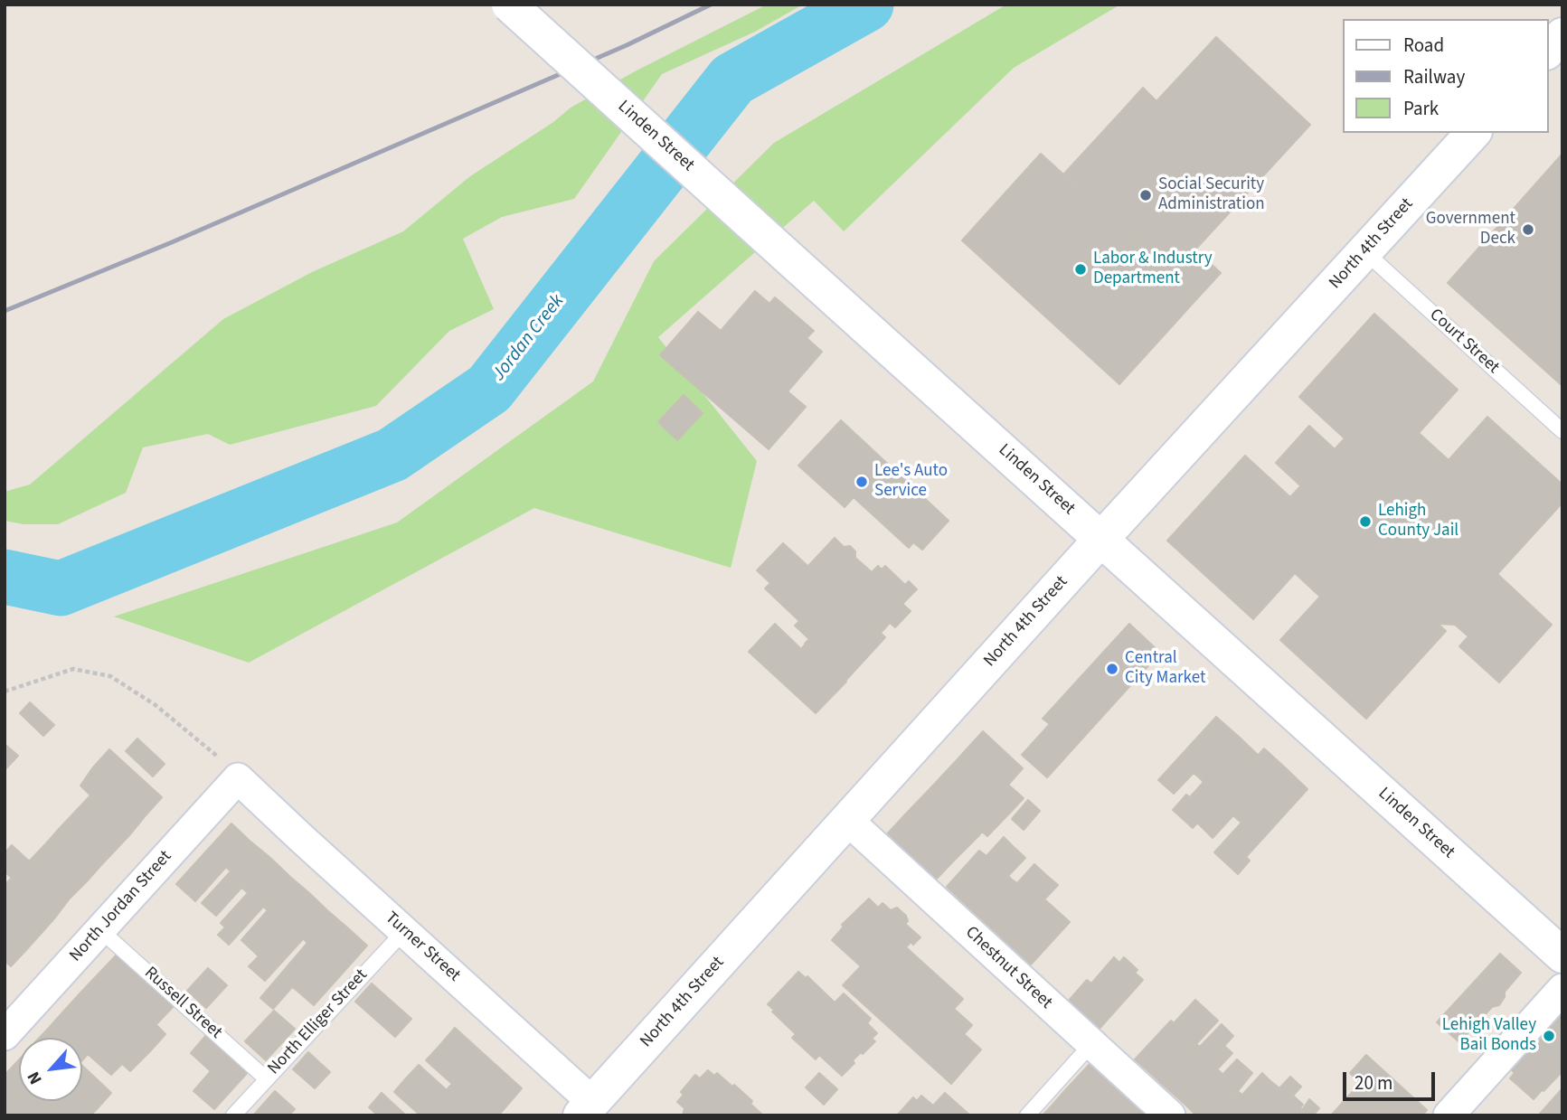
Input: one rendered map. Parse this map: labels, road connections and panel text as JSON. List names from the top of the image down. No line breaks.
{"streets":{"main road":["Linden Street","North 4th Street"],"street":["North Jordan Street","Turner Street","Chestnut Street"],"lane":["Court Street","Russell Street","North Elliger Street"]},"crossings":[["Linden Street","North 4th Street"],["North 4th Street","Court Street"],["North 4th Street","Turner Street"],["North 4th Street","Chestnut Street"],["North Jordan Street","Turner Street"],["North Jordan Street","Russell Street"],["Turner Street","North Elliger Street"],["Russell Street","North Elliger Street"]],"water":["Jordan Creek"],"places":["Social Security Administration","Government Deck","Labor & Industry Department","Lee's Auto Service","Lehigh County Jail","Central City Market","Lehigh Valley Bail Bonds"],"legend":["Road","Railway","Park"],"scale_bar":"20 m","north":"bottom left"}
